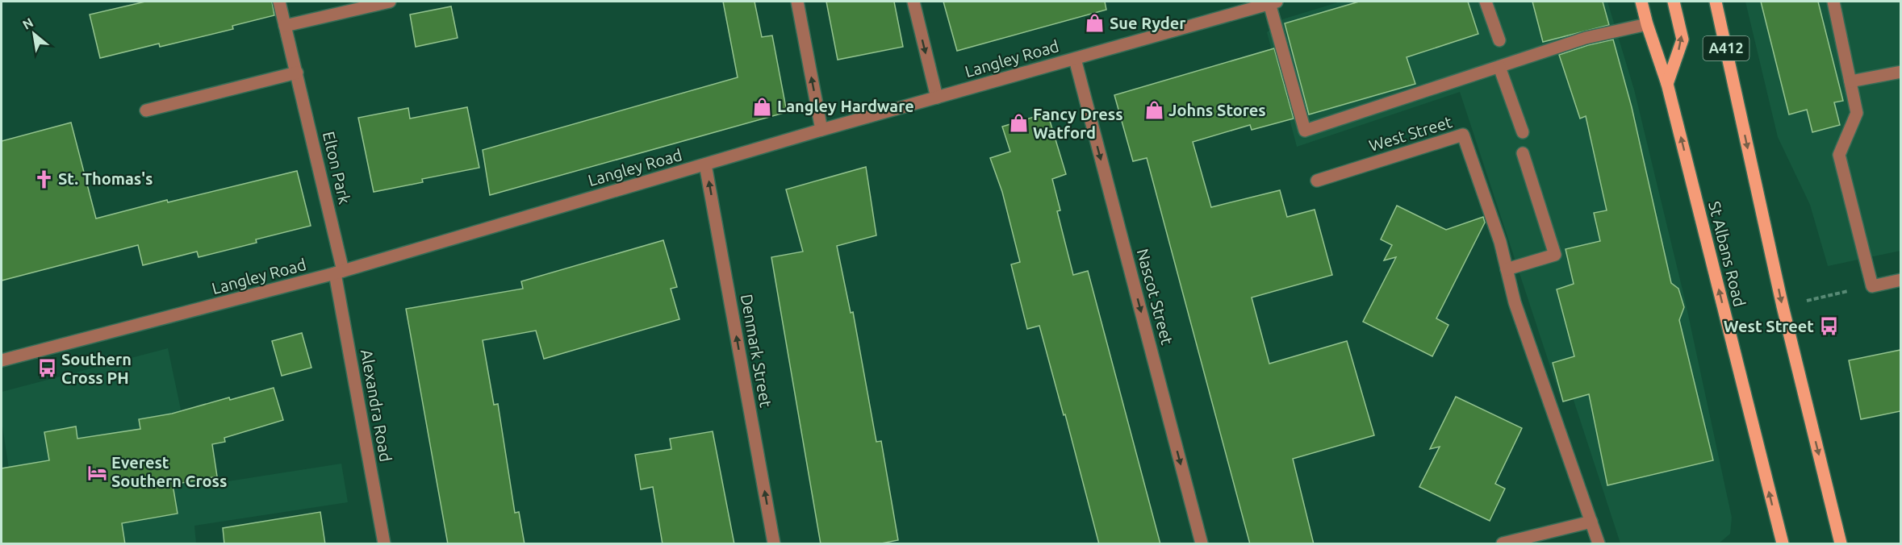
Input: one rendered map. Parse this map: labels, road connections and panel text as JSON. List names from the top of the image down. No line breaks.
{"streets":{"main road":["A412","St Albans Road"],"street":["Langley Road","West Street","Elton Park","Nascot Street","Denmark Street","Alexandra Road"]},"crossings":[["Langley Road","Elton Park"],["Langley Road","Nascot Street"],["Langley Road","Denmark Street"],["Langley Road","Alexandra Road"],["Elton Park","Alexandra Road"]],"one_way":["Nascot Street","Denmark Street"],"places":{"shop":["Sue Ryder","Langley Hardware","Johns Stores","Fancy Dress Watford"],"church":["St. Thomas's"],"bus stop":["West Street","Southern Cross PH"],"hotel":["Everest Southern Cross"]},"north":"top left"}
